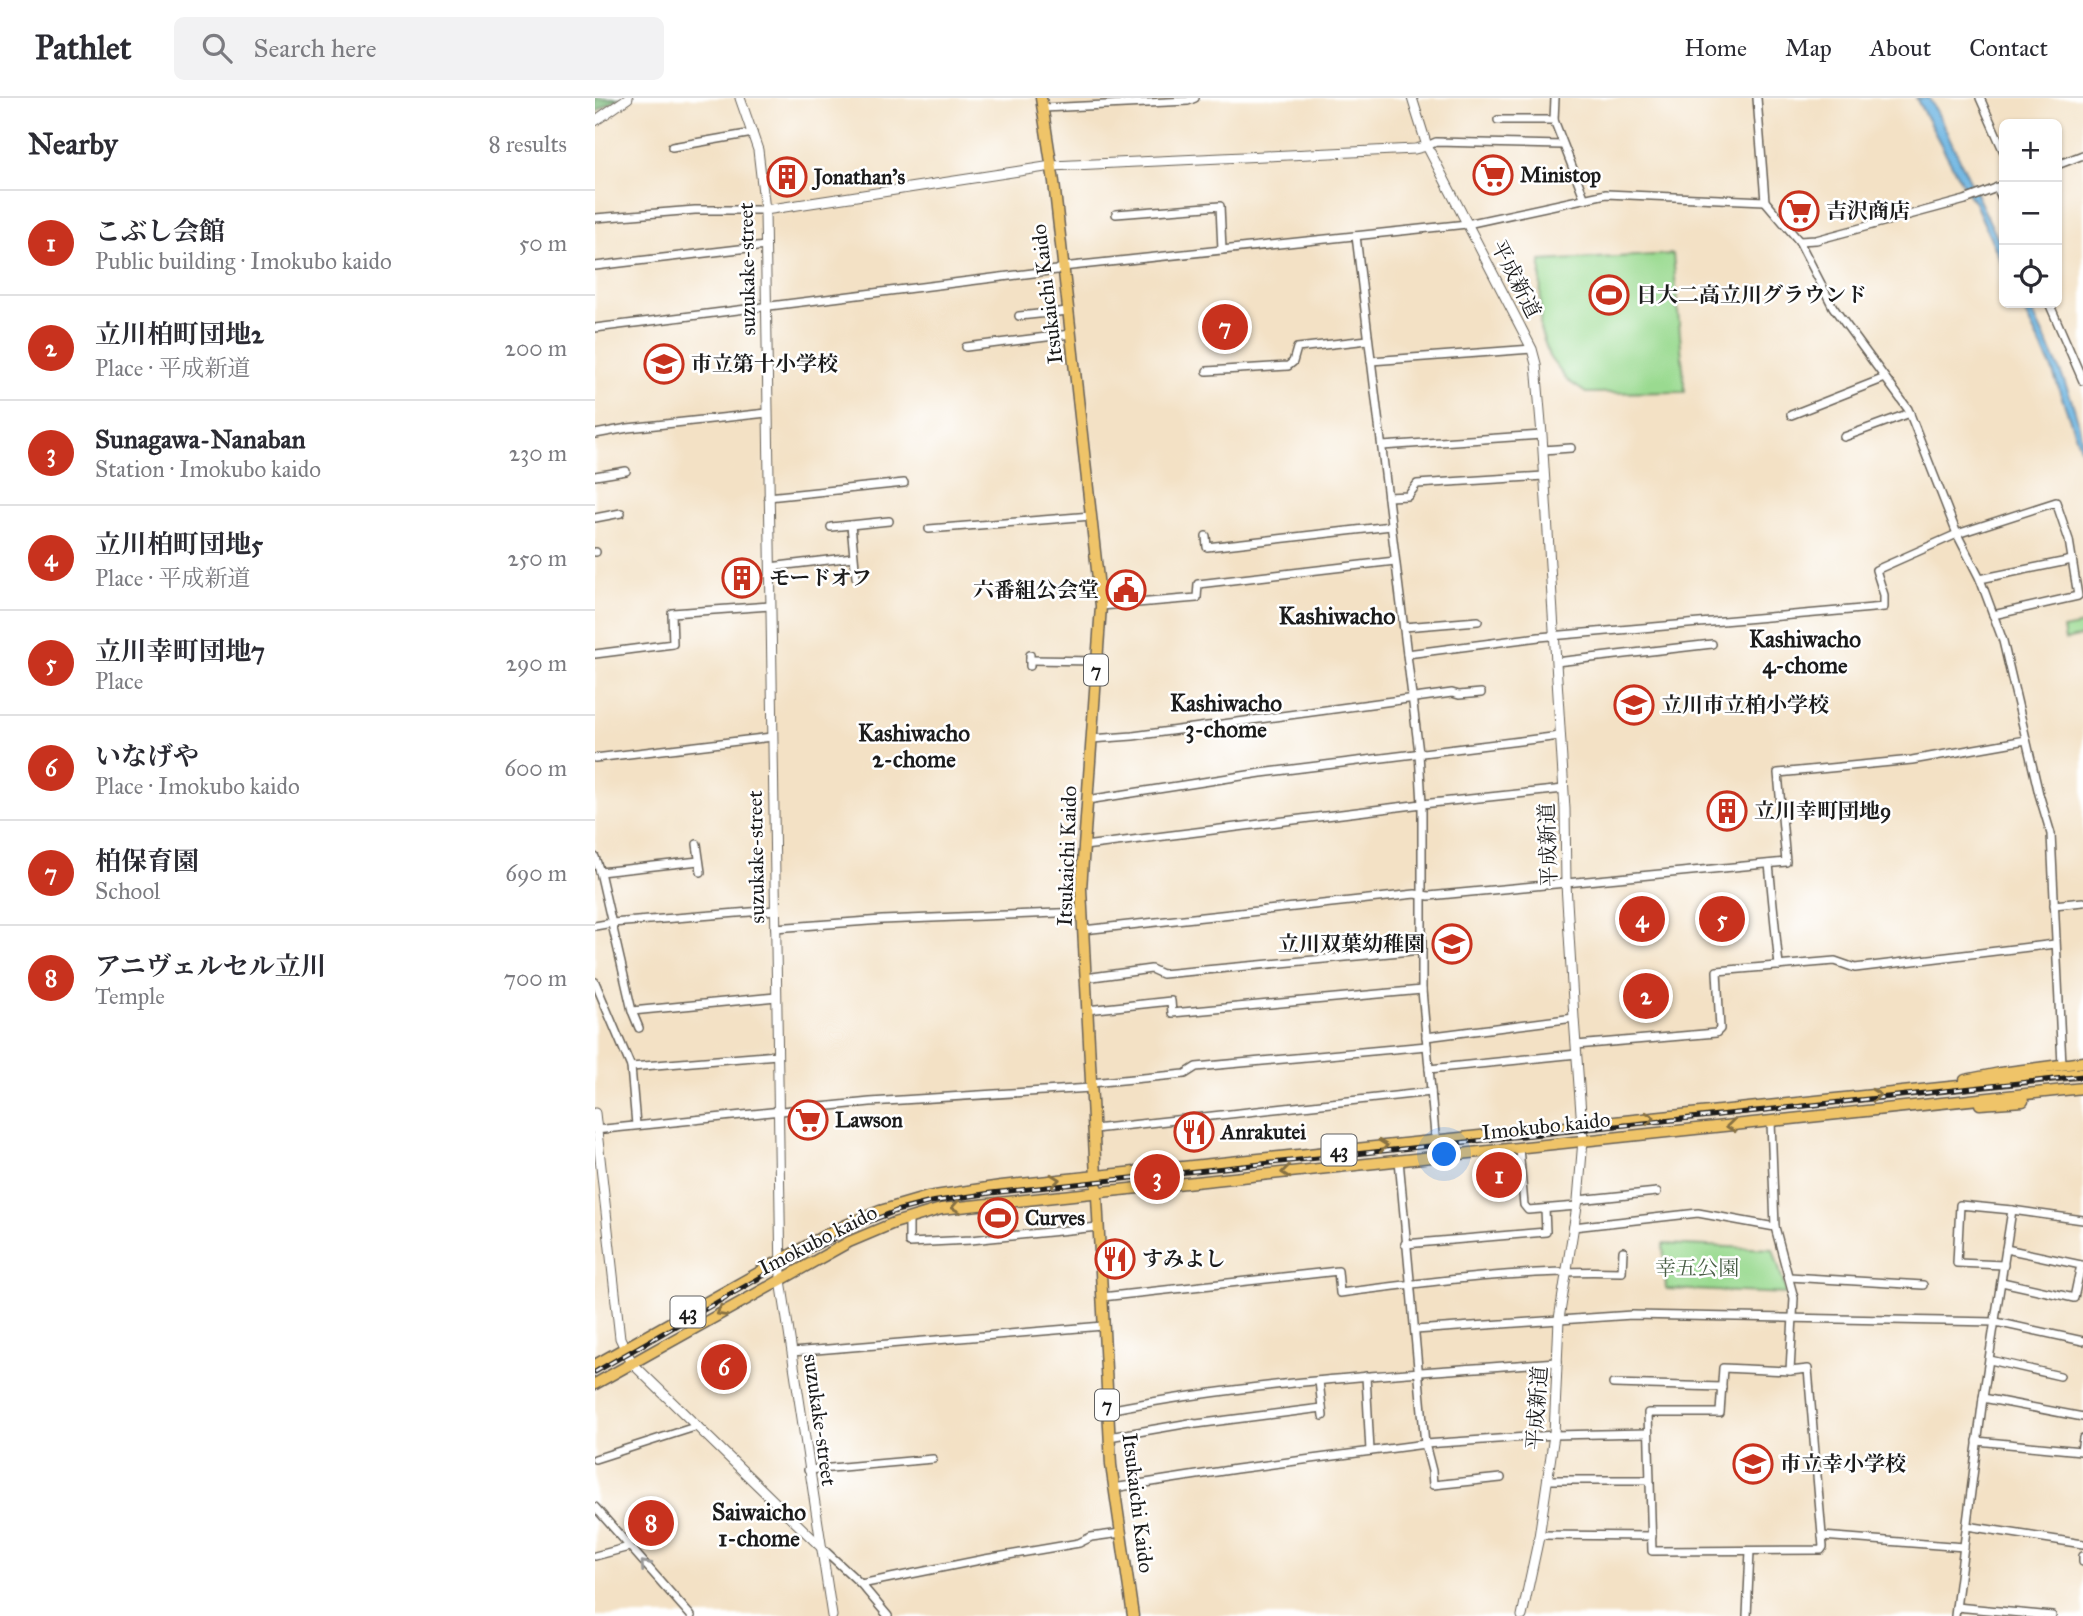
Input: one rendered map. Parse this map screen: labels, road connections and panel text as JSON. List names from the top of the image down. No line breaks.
{"streets":{"main road":["Itsukaichi Kaido","7","Imokubo kaido","43"],"street":["suzukake-street","平成新道"]},"crossings":[["suzukake-street","Imokubo kaido"],["平成新道","Imokubo kaido"],["Itsukaichi Kaido","Imokubo kaido"]],"districts":["Kashiwacho","Kashiwacho 4-chome","Kashiwacho 3-chome","Kashiwacho 2-chome","Saiwaicho 1-chome"],"parks":["幸五公園"],"places":{"supermarket":["Ministop","吉沢商店","Lawson"],"building":["Jonathan's","モードオフ","立川幸町団地9"],"sports":["日大二高立川グラウンド","Curves"],"school or university":["市立第十小学校","立川市立柏小学校","立川双葉幼稚園","市立幸小学校"],"public building":["六番組公会堂"],"restaurant":["Anrakutei","すみよし"]},"page":{"header":"Pathlet","search":"Search here","nav":["Home","Map","About","Contact"],"heading":["Nearby","8 results"],"map_buttons":["+","−"],"list":[{"mark":"1","name":"こぶし会館","note":"Public building · Imokubo kaido","value":"50 m"},{"mark":"2","name":"立川柏町団地2","note":"Place · 平成新道","value":"200 m"},{"mark":"3","name":"Sunagawa-Nanaban","note":"Station · Imokubo kaido","value":"230 m"},{"mark":"4","name":"立川柏町団地5","note":"Place · 平成新道","value":"250 m"},{"mark":"5","name":"立川幸町団地7","note":"Place","value":"290 m"},{"mark":"6","name":"いなげや","note":"Place · Imokubo kaido","value":"600 m"},{"mark":"7","name":"柏保育園","note":"School","value":"690 m"},{"mark":"8","name":"アニヴェルセル立川","note":"Temple","value":"700 m"}],"pins":["7","4","5","2","1","3","6","8"]}}
